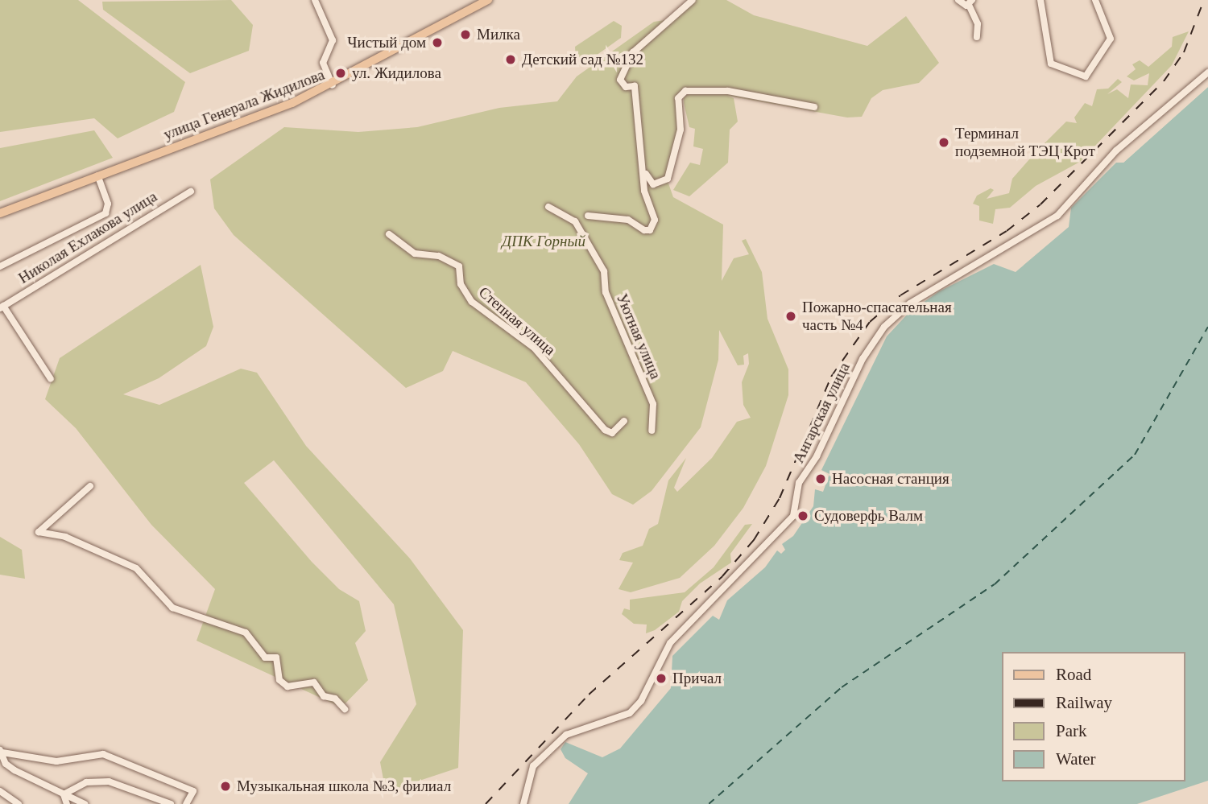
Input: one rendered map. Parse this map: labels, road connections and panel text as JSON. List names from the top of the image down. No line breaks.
{"streets":{"main road":["улица Генерала Жидилова"],"street":["Николая Ехлакова улица","Степная улица","Уютная улица","Ангарская улица"]},"parks":["ДПК Горный"],"places":["Милка","Чистый дом","Детский сад №132","ул. Жидилова","Терминал подземной ТЭЦ Крот","Пожарно-спасательная часть №4","Насосная станция","Судоверфь Валм","Причал","Музыкальная школа №3, филиал"],"legend":["Road","Railway","Park","Water"]}
